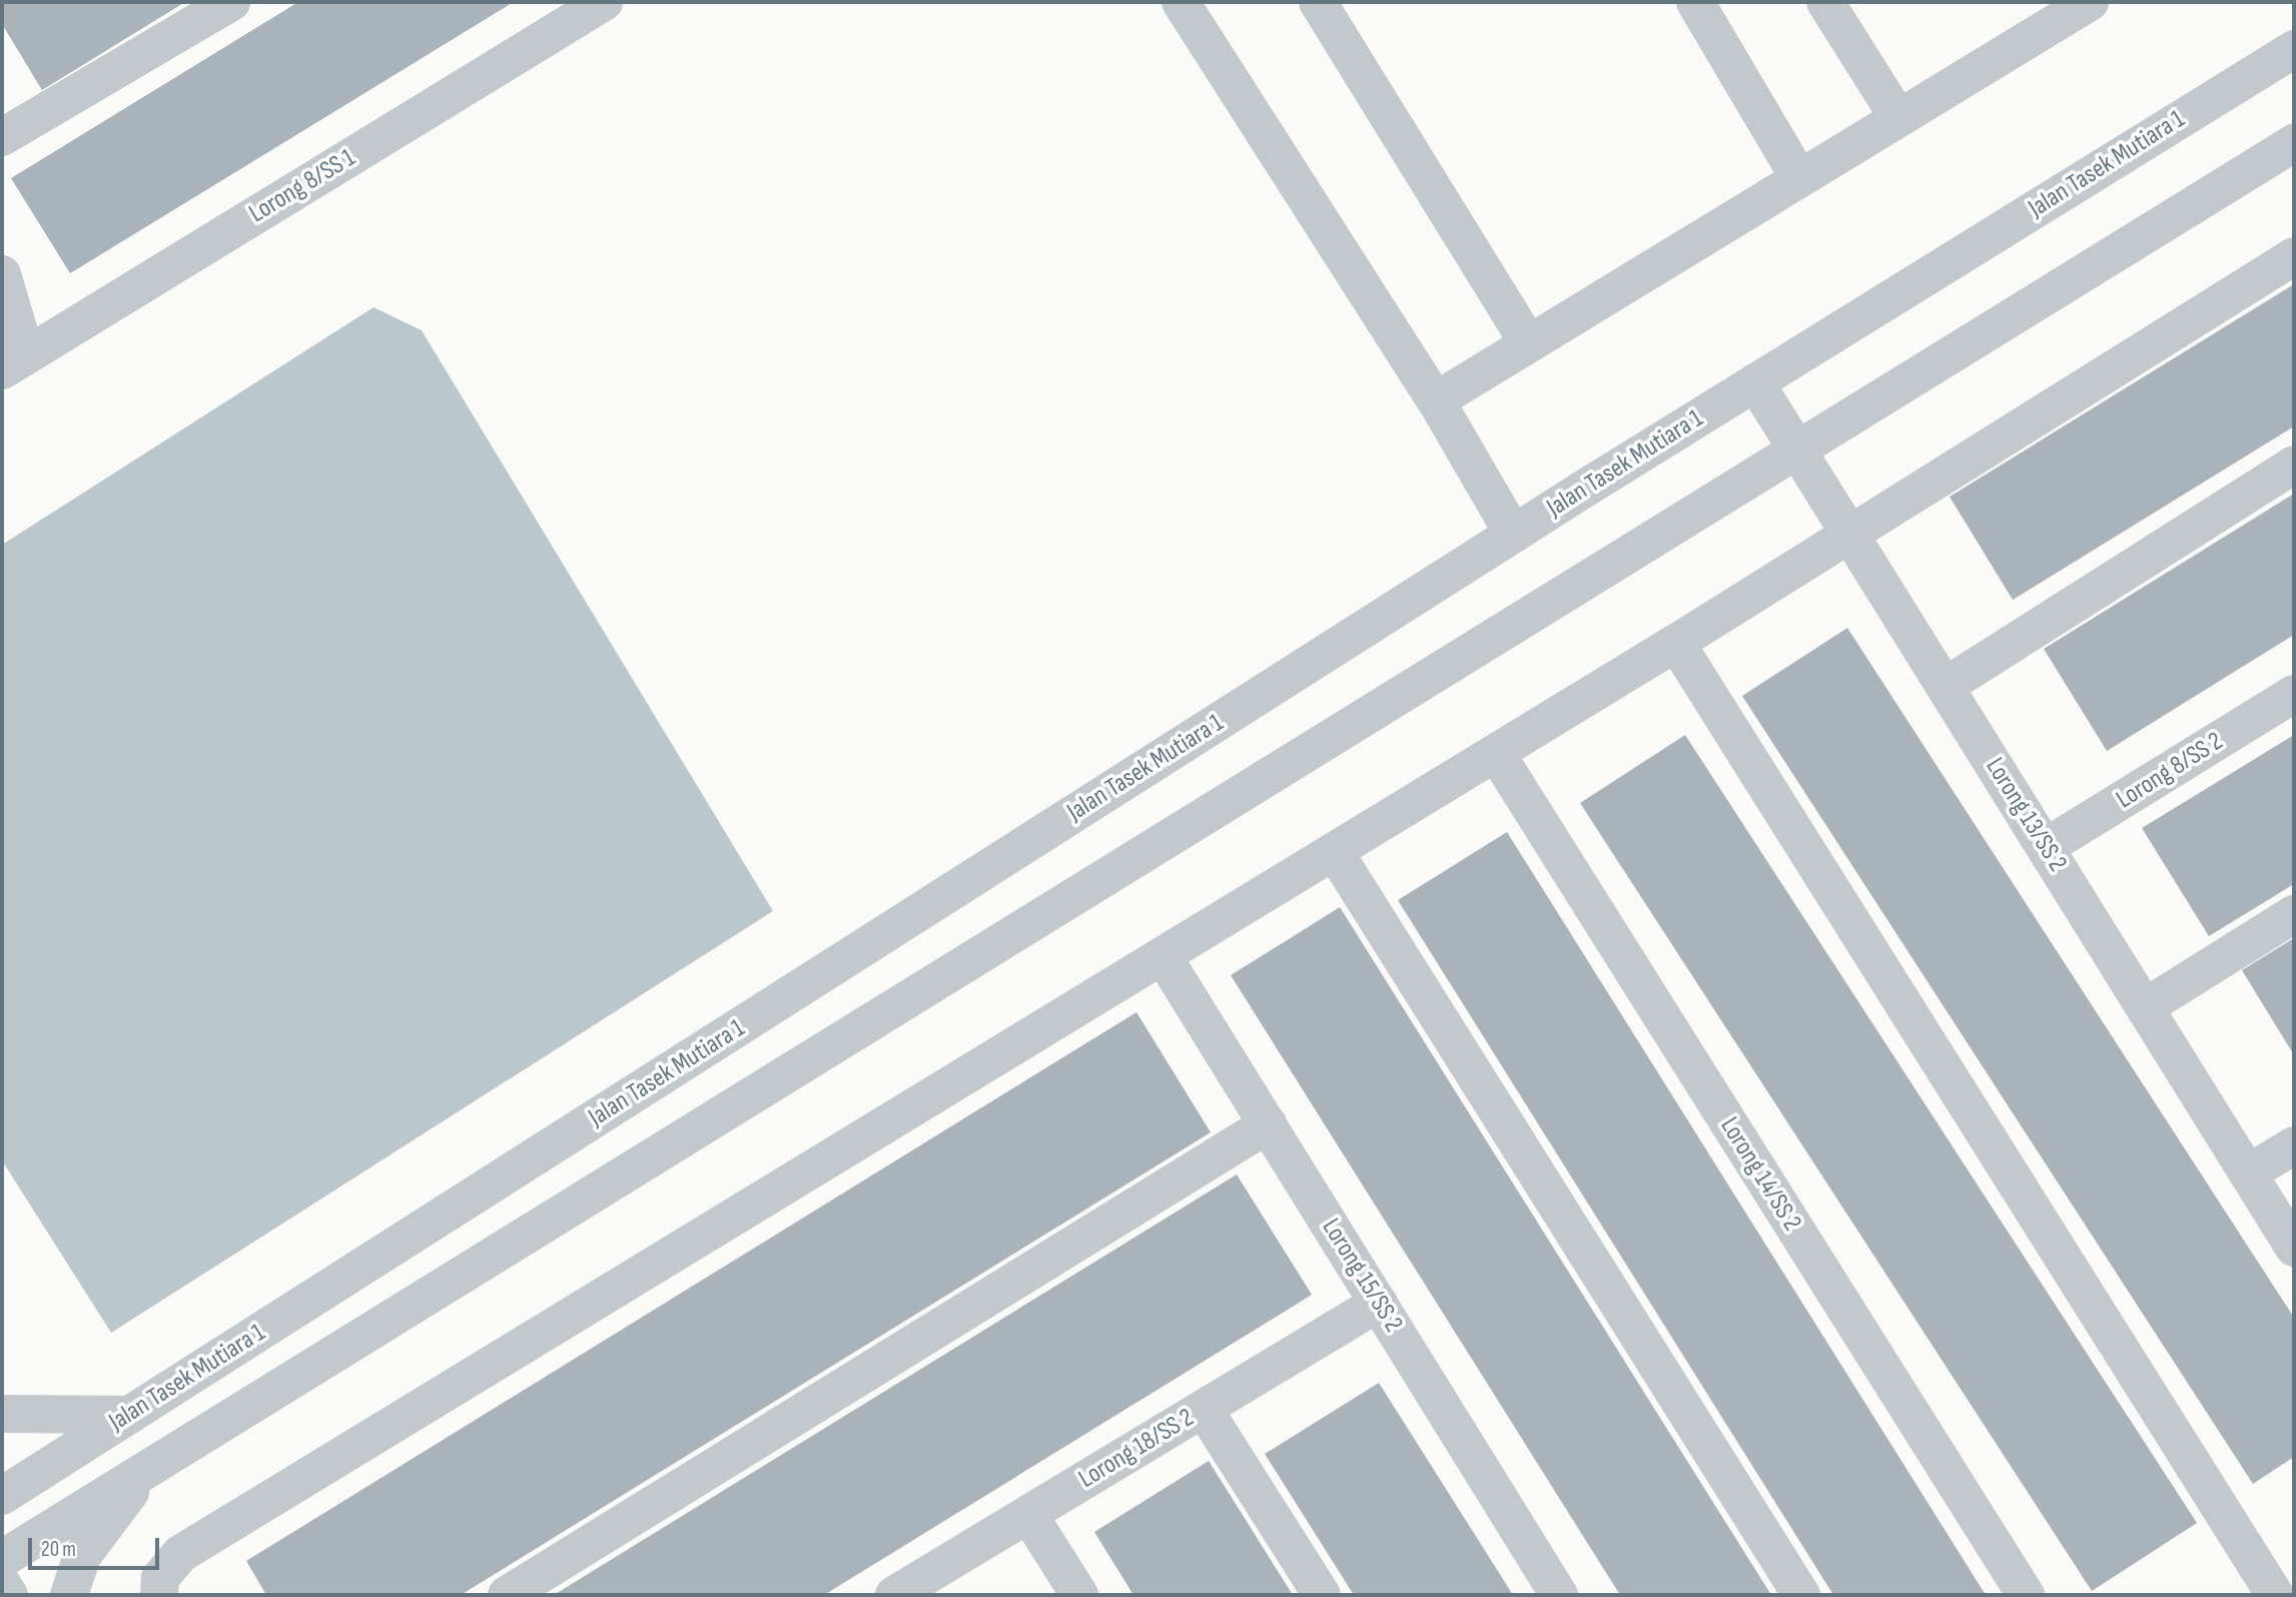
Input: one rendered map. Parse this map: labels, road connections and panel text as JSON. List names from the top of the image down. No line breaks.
{"streets":{"street":["Jalan Tasek Mutiara 1","Lorong 8/SS 1","Lorong 8/SS 2","Lorong 13/SS 2","Lorong 14/SS 2","Lorong 15/SS 2","Lorong 18/SS 2"]},"crossings":[["Jalan Tasek Mutiara 1","Lorong 13/SS 2"],["Lorong 8/SS 2","Lorong 13/SS 2"],["Lorong 15/SS 2","Lorong 18/SS 2"]],"scale_bar":"20 m"}
